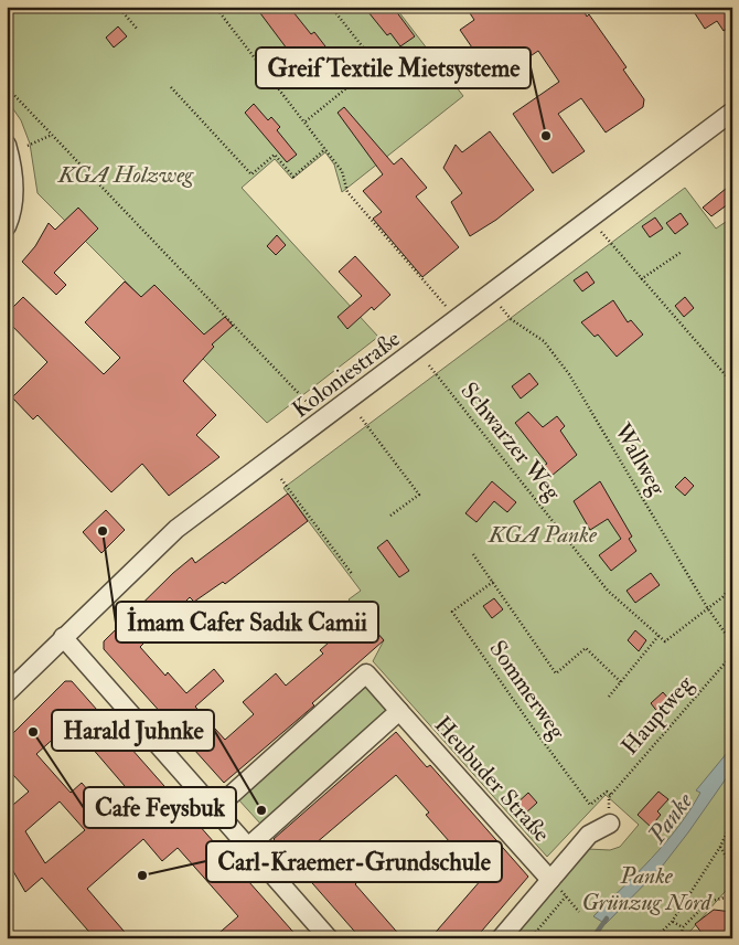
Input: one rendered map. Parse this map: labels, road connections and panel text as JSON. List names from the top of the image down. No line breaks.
{"streets":{"street":["Koloniestraße","Heubuder Straße"],"path":["Schwarzer Weg","Wallweg","Sommerweg","Hauptweg"]},"crossings":[["Sommerweg","Hauptweg"]],"water":["Panke"],"parks":["KGA Holzweg","KGA Panke","Panke Grünzug Nord"],"places":["Greif Textile Mietsysteme","İmam Cafer Sadık Camii","Cafe Feysbuk","Harald Juhnke","Carl-Kraemer-Grundschule"]}
